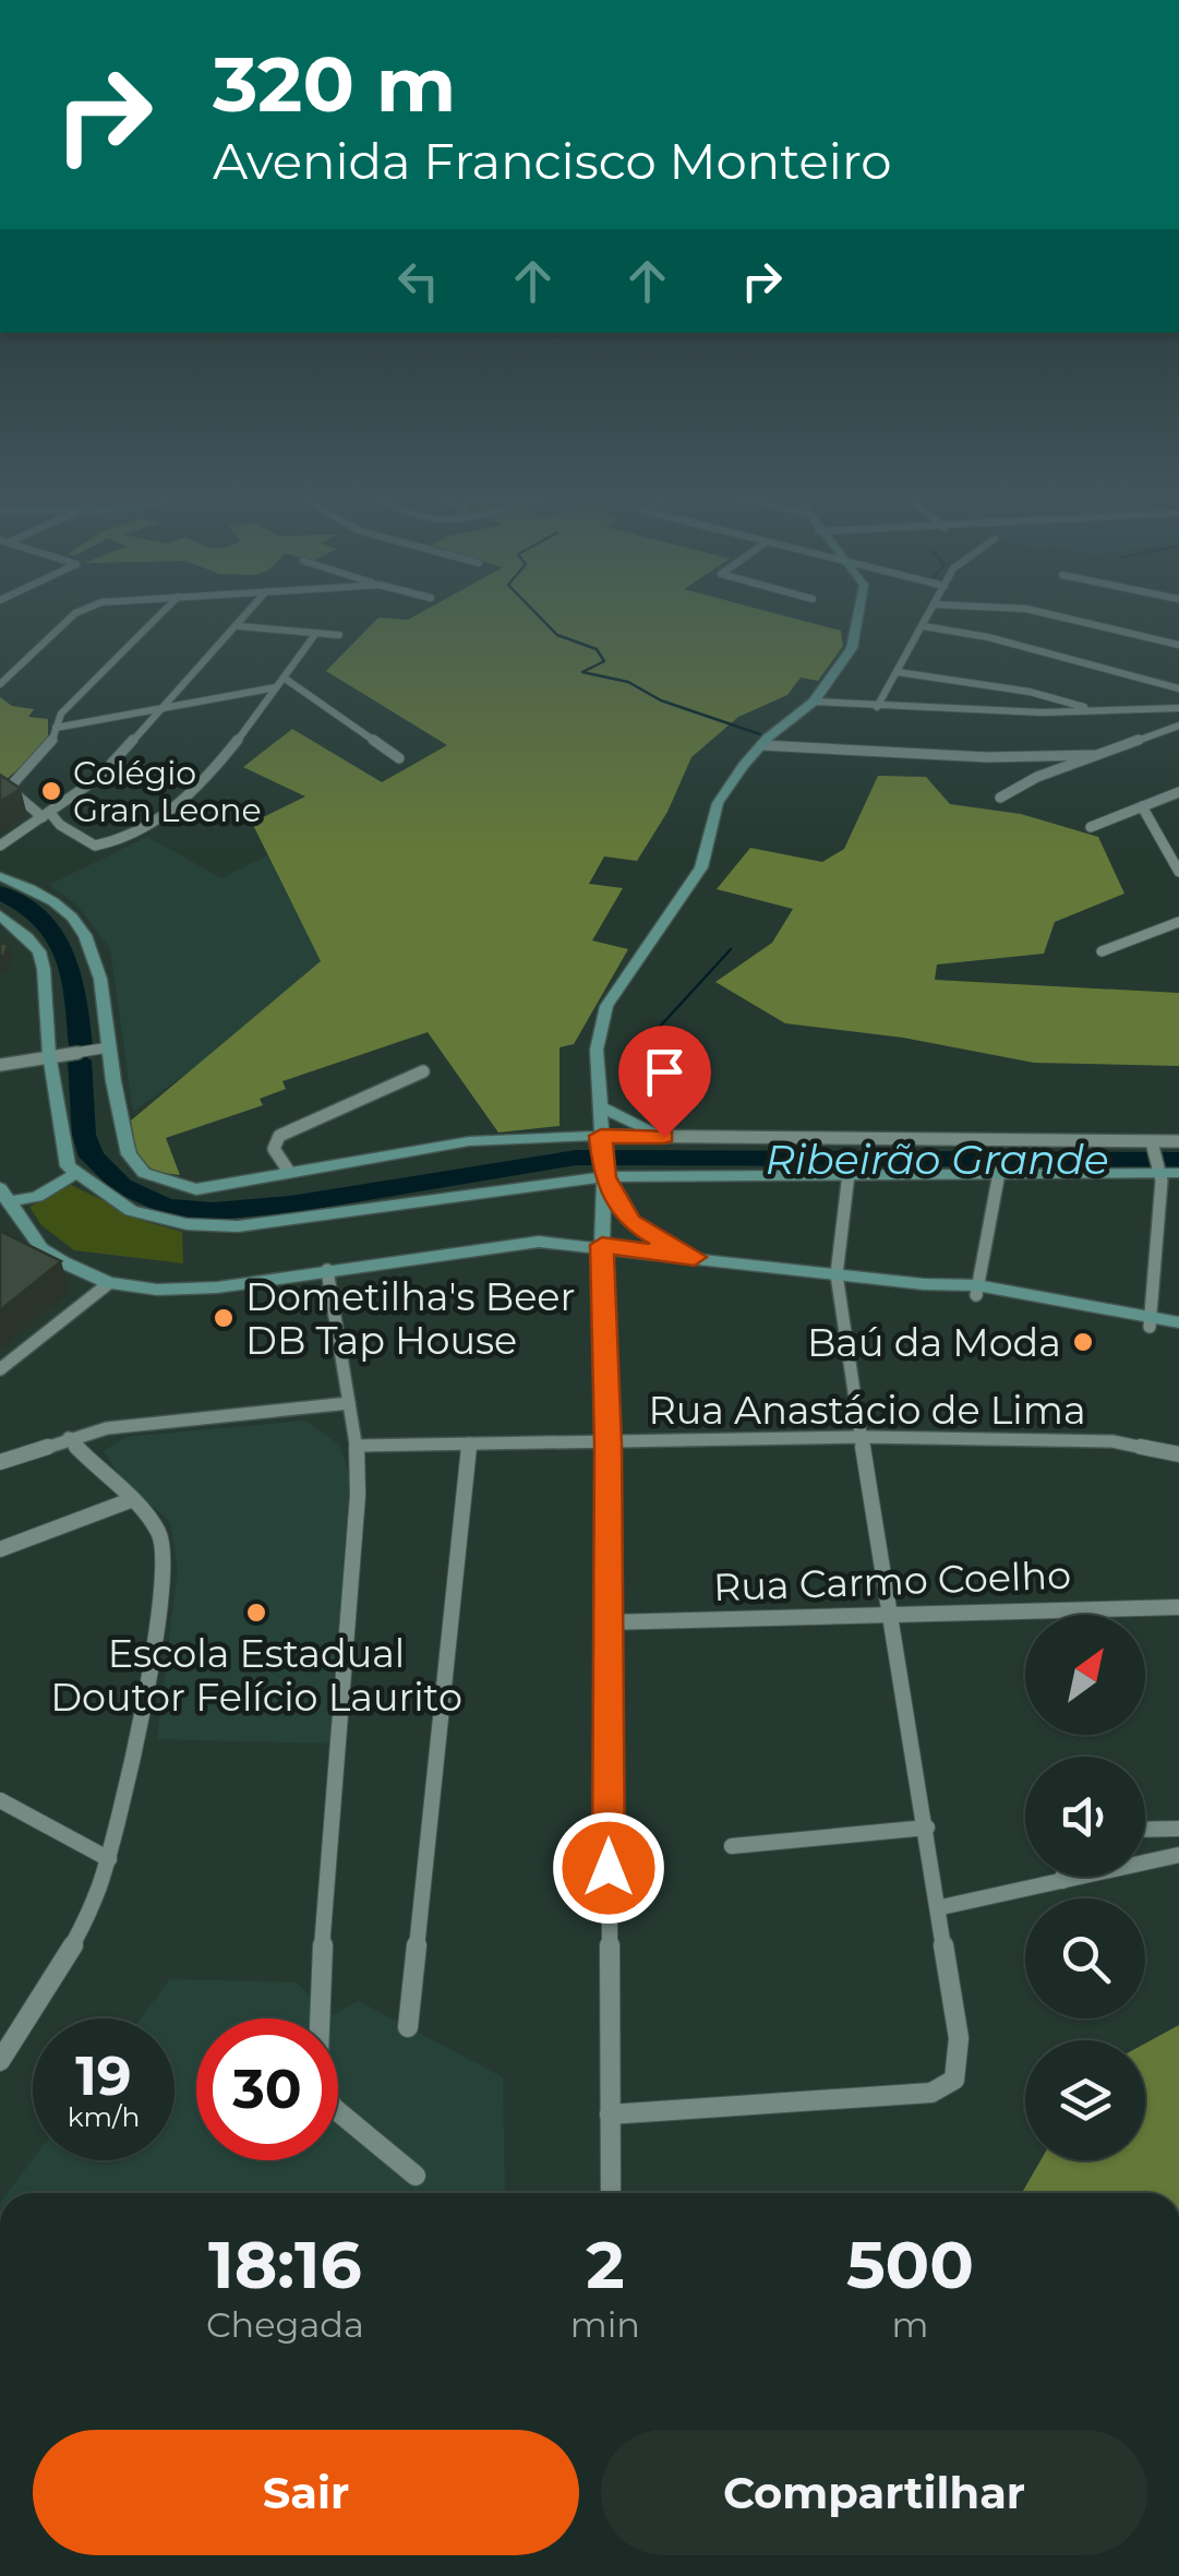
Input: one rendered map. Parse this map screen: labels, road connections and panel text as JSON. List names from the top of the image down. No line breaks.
{"streets":{"street":["Rua Anastácio de Lima","Rua Carmo Coelho"]},"water":["Ribeirão Grande"],"places":["Colégio Gran Leone","Dometilha's Beer DB Tap House","Baú da Moda","Escola Estadual Doutor Felício Laurito"],"north":"top right","page":{"turn":["320 m","Avenida Francisco Monteiro"],"speed":"19 km/h","limit":"30","eta":["18:16","Chegada","2","min","500","m"],"buttons":["Sair","Compartilhar"]}}
